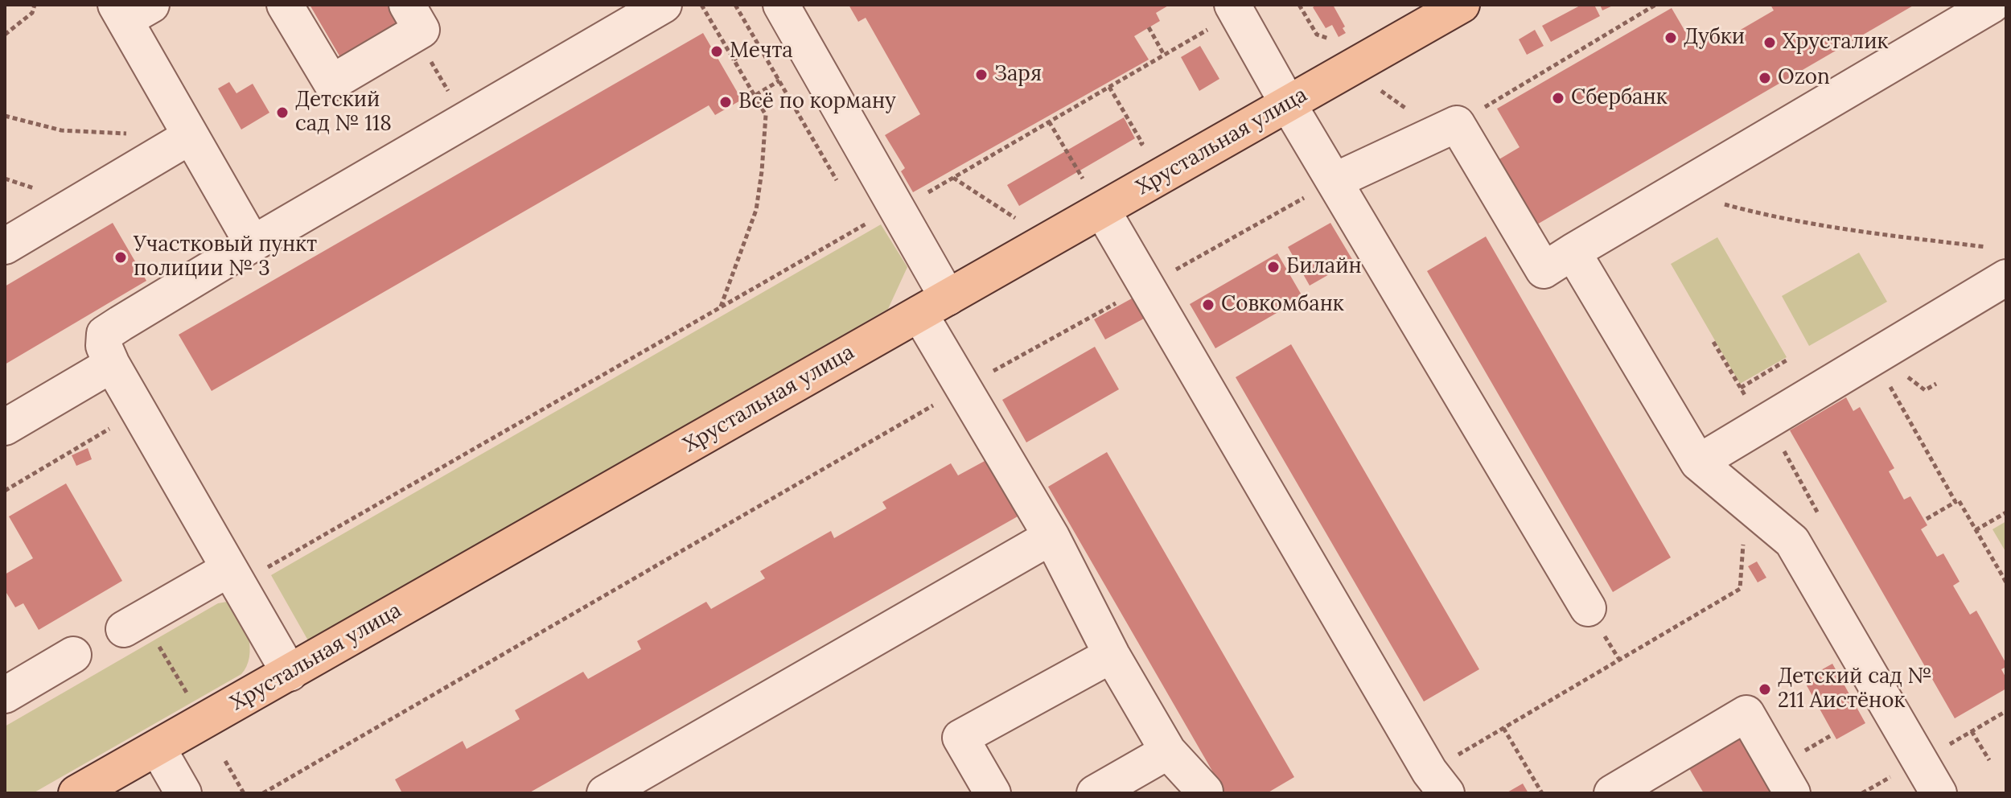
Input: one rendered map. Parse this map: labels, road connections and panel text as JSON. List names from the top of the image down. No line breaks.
{"streets":{"main road":["Хрустальная улица"]},"places":["Дубки","Хрусталик","Мечта","Заря","Ozon","Сбербанк","Всё по корману","Детский сад № 118","Участковый пункт полиции № 3","Билайн","Совкомбанк","Детский сад № 211 Аистёнок"]}
